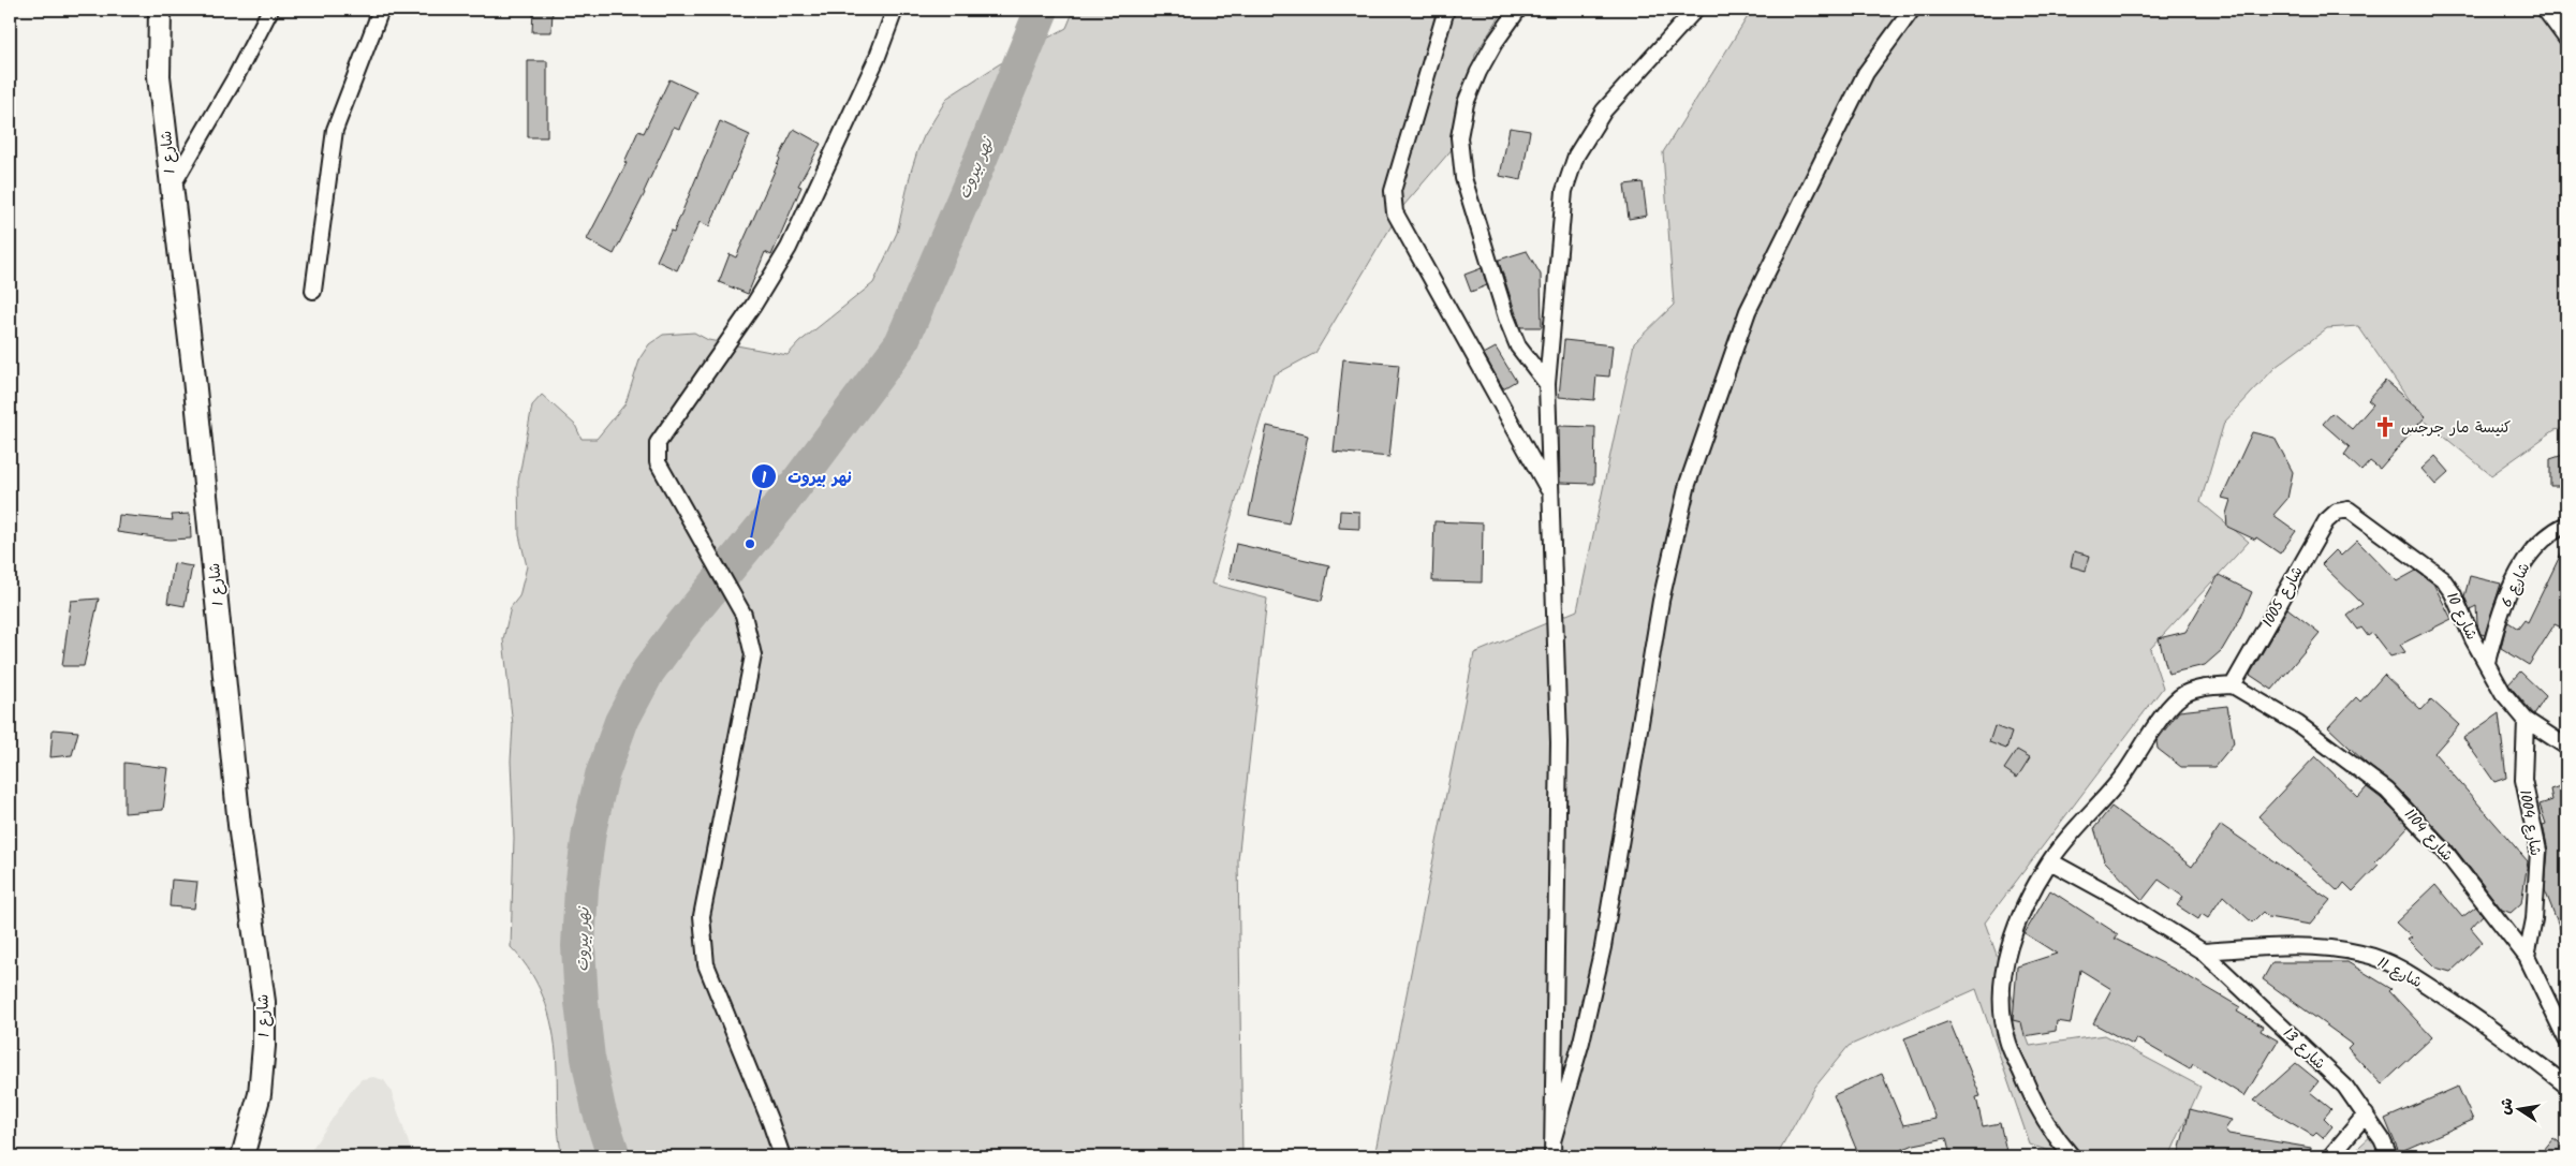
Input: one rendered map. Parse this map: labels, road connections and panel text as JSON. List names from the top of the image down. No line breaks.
{"streets":{"street":["شارع 1","شارع 6","شارع 1005","شارع 10","شارع 1004","شارع 1104","شارع 11","شارع 13"]},"crossings":[["شارع 6","شارع 10"],["شارع 1005","شارع 10"],["شارع 1005","شارع 1104"],["شارع 10","شارع 1004"],["شارع 1004","شارع 1104"],["شارع 11","شارع 13"]],"water":["نهر بيروت"],"places":{"church":["كنيسة مار جرجس"],"other":["نهر بيروت"]},"north":"left"}
